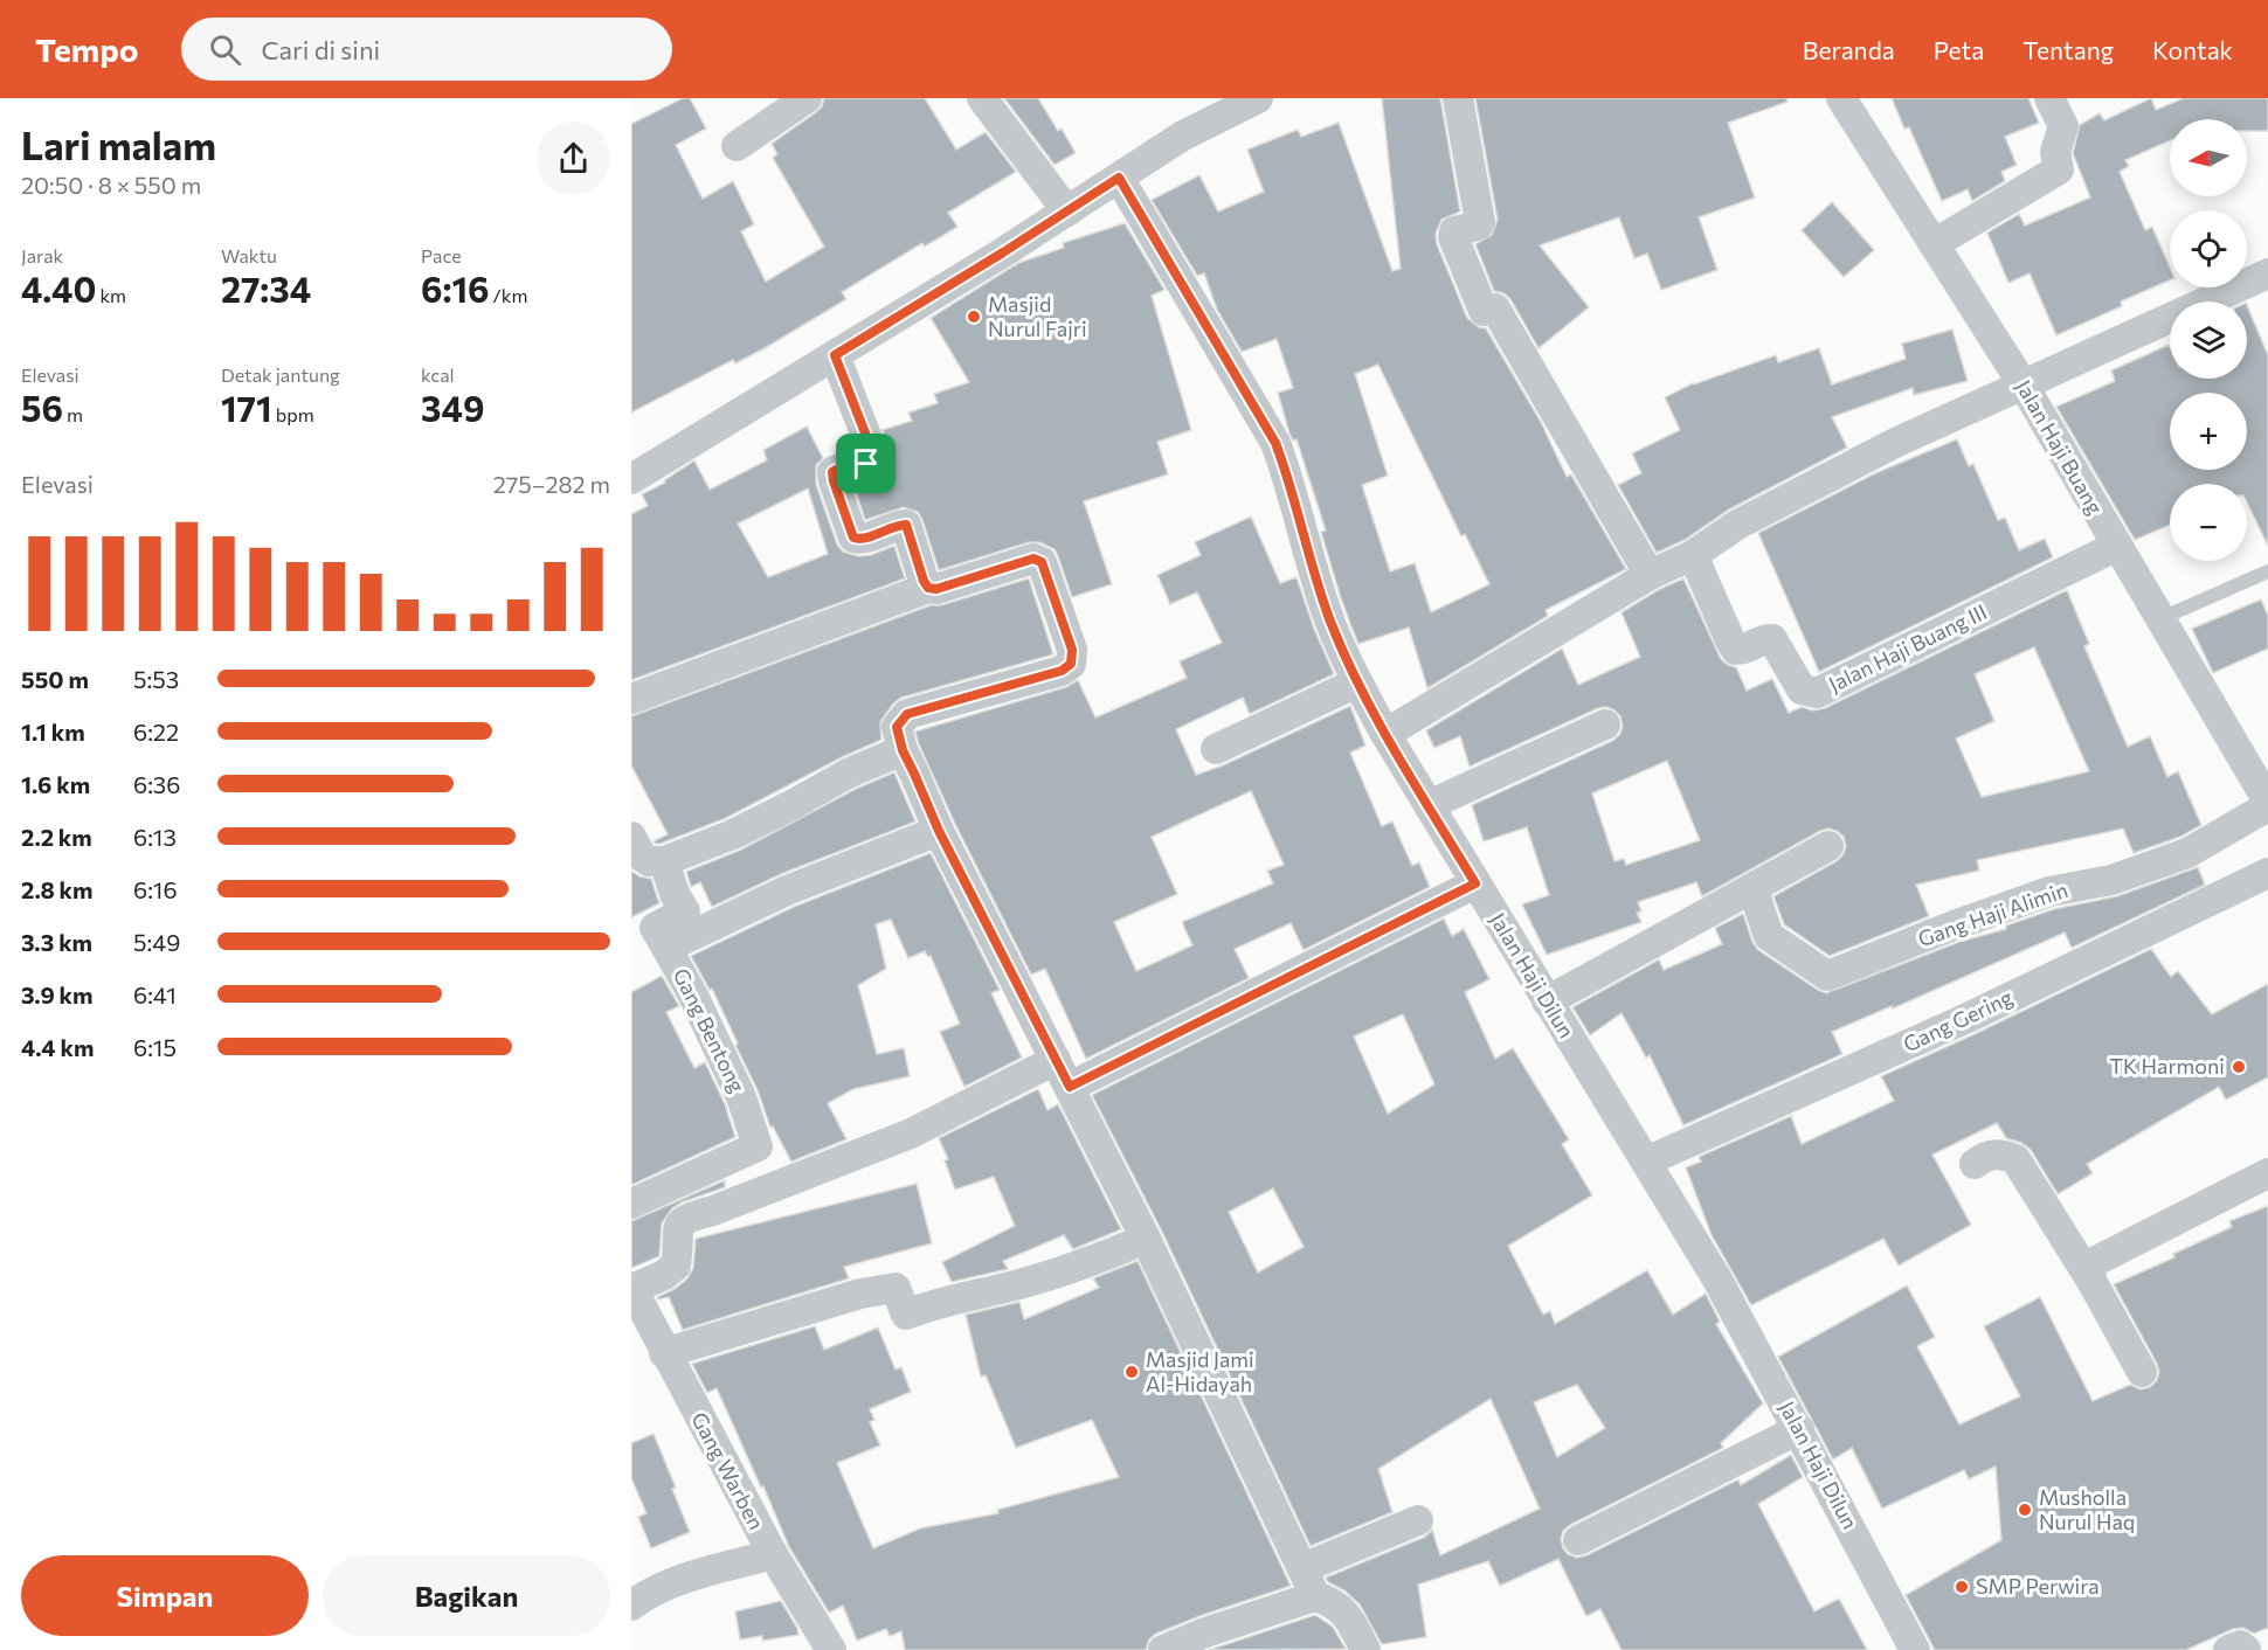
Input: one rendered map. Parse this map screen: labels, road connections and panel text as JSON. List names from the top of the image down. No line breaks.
{"streets":{"street":["Jalan Haji Buang","Jalan Haji Buang III","Gang Haji Alimin","Jalan Haji Dilun","Gang Gering","Gang Bentong","Gang Warben"]},"crossings":[["Jalan Haji Buang","Jalan Haji Buang III"],["Jalan Haji Buang","Gang Haji Alimin"],["Jalan Haji Dilun","Gang Gering"]],"places":["Masjid Nurul Fajri","TK Harmoni","Masjid Jami Al-Hidayah","Musholla Nurul Haq","SMP Perwira"],"north":"left","page":{"header":"Tempo","search":"Cari di sini","nav":["Beranda","Peta","Tentang","Kontak"],"heading":["Lari malam","20:50 · 8 × 550 m"],"map_buttons":["+","−"],"stats":[["Jarak","4.40 km"],["Waktu","27:34"],["Pace","6:16 /km"],["Elevasi","56 m"],["Detak jantung","171 bpm"],["kcal","349"]],"chart":["Elevasi","275–282 m"],"list":[{"name":"550 m","note":"5:53"},{"name":"1.1 km","note":"6:22"},{"name":"1.6 km","note":"6:36"},{"name":"2.2 km","note":"6:13"},{"name":"2.8 km","note":"6:16"},{"name":"3.3 km","note":"5:49"},{"name":"3.9 km","note":"6:41"},{"name":"4.4 km","note":"6:15"}],"buttons":["Simpan","Bagikan"]}}
